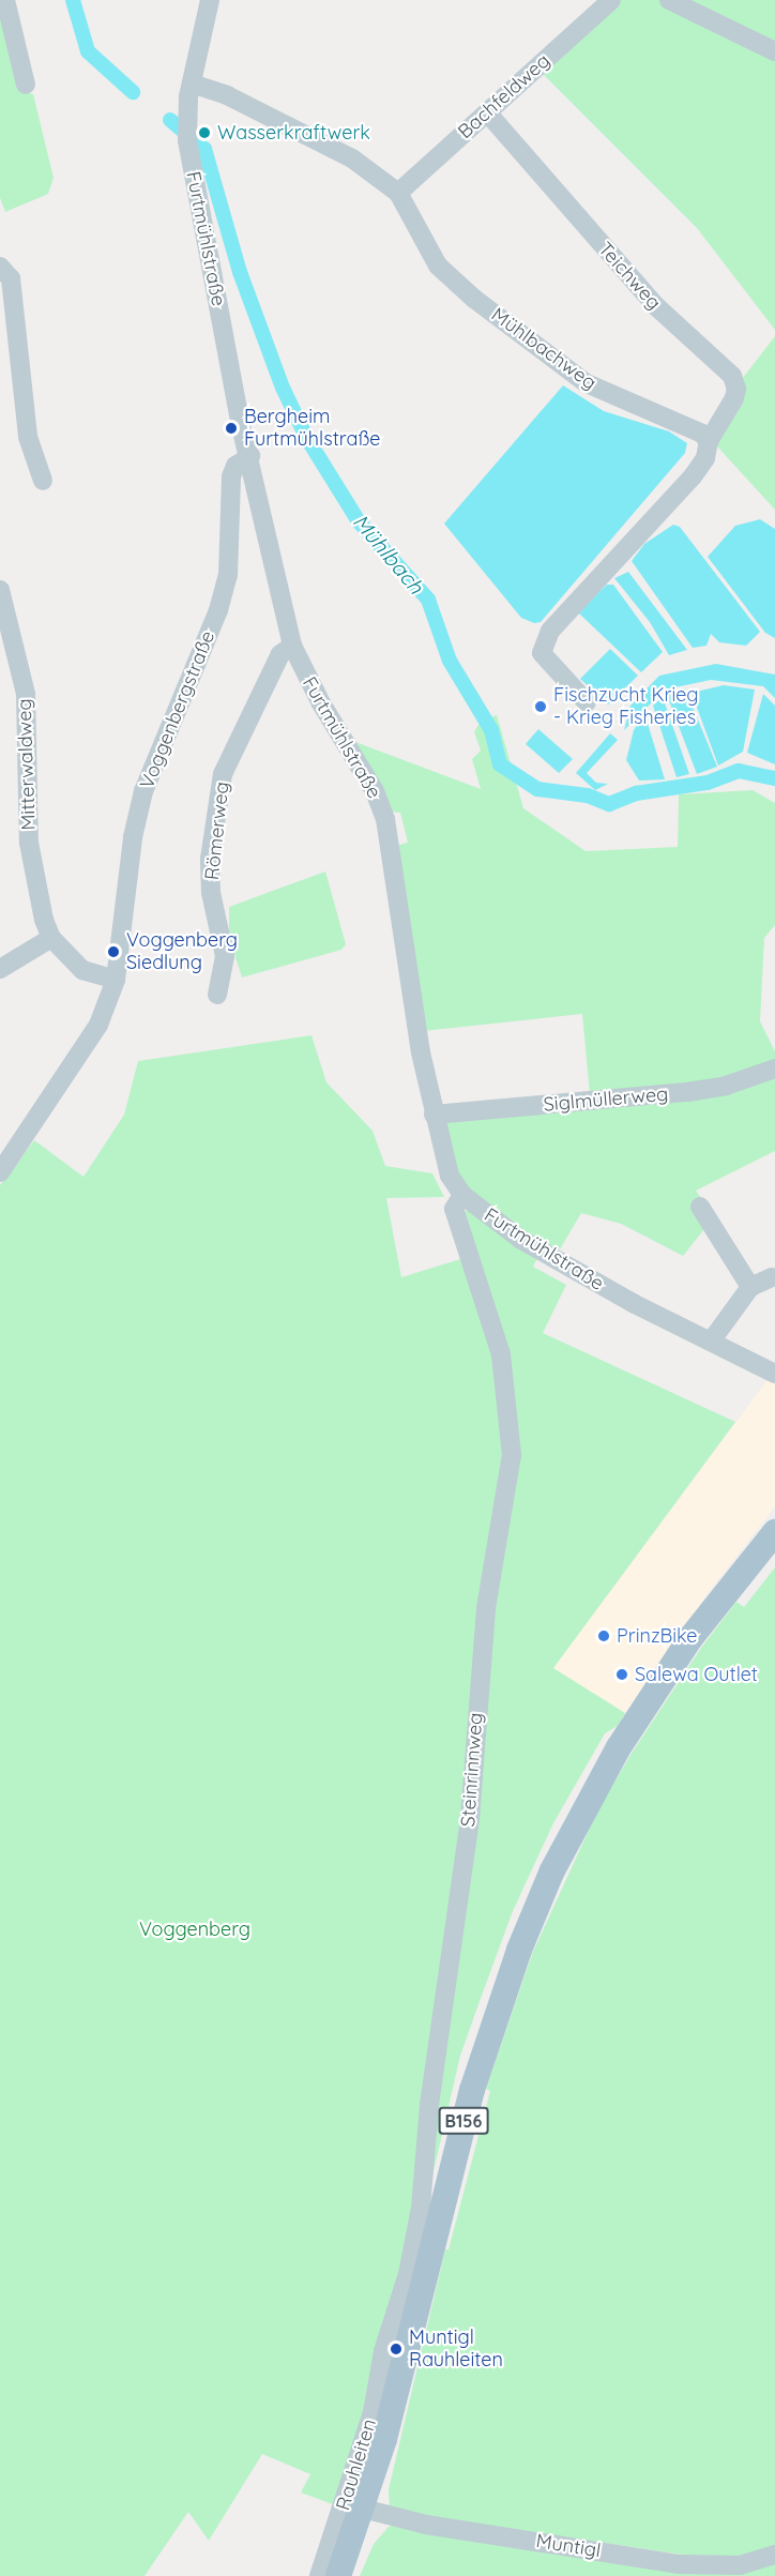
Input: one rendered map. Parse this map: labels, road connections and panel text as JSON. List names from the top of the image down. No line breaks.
{"streets":{"main road":["B156"],"street":["Bachfeldweg","Furtmühlstraße","Teichweg","Mühlbachweg","Voggenbergstraße","Mitterwaldweg","Römerweg","Siglmüllerweg","Steinrinnweg","Rauhleiten","Muntigl"]},"crossings":[["Bachfeldweg","Teichweg"],["Bachfeldweg","Mühlbachweg"],["Furtmühlstraße","Mühlbachweg"],["Furtmühlstraße","Voggenbergstraße"],["Furtmühlstraße","Römerweg"],["Furtmühlstraße","Siglmüllerweg"],["Furtmühlstraße","Steinrinnweg"],["Teichweg","Mühlbachweg"],["Voggenbergstraße","Mitterwaldweg"],["Steinrinnweg","Rauhleiten"],["B156","Muntigl"]],"water":["Mühlbach"],"parks":["Voggenberg"],"places":["Wasserkraftwerk","Bergheim Furtmühlstraße","Fischzucht Krieg - Krieg Fisheries","Voggenberg Siedlung","PrinzBike","Salewa Outlet","Muntigl Rauhleiten"]}
